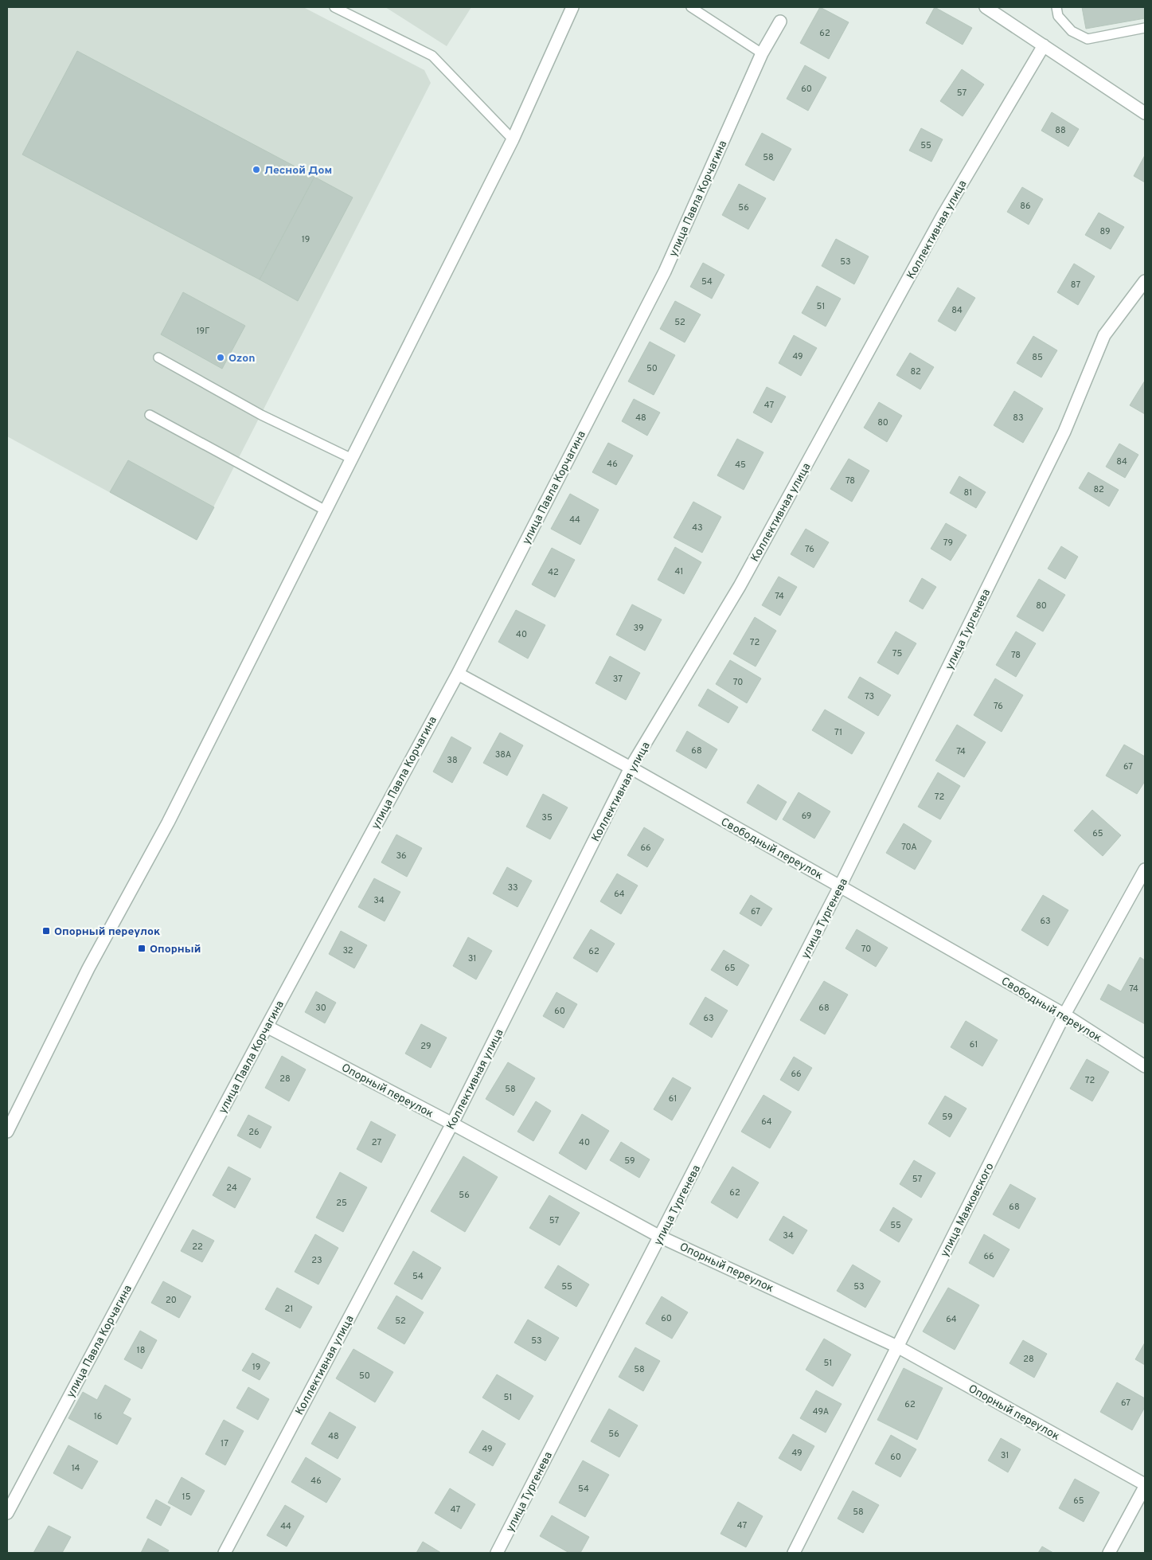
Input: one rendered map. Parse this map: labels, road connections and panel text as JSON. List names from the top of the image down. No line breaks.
{"streets":{"street":["улица Павла Корчагина","Коллективная улица","улица Тургенева","Свободный переулок","Опорный переулок","улица Маяковского"]},"crossings":[["улица Павла Корчагина","Свободный переулок"],["улица Павла Корчагина","Опорный переулок"],["Коллективная улица","Свободный переулок"],["Коллективная улица","Опорный переулок"],["улица Тургенева","Свободный переулок"],["улица Тургенева","Опорный переулок"],["Свободный переулок","улица Маяковского"],["Опорный переулок","улица Маяковского"]],"places":{"other":["Лесной Дом","Ozon"],"transit":["Опорный переулок","Опорный"]},"house_numbers":["62","60","57","88","55","58","86","56","89","19","53","54","87","51","84","52","19Г","49","85","50","82","47","48","83","80","84","46","45","78","82","81","44","43","79","76","41","42","74","80","39","40","72","75","78","37","70","73","76","71","68","74","38А","38","67","72","69","35","65","70А","66","36","33","64","34","67","63","70","32","62","31","65","74","30","68","60","63","61","29","66","28","72","58","61","59","64","26","27","40","59","57","24","62","56","25","68","57","55","34","22","66","23","54","55","53","20","21","60","64","52","53","18","28","51","19","58","50","51","67","62","49А","16","56","48","17","49","49","31","60","14","46","54","15","65","47","58","47","44"]}
